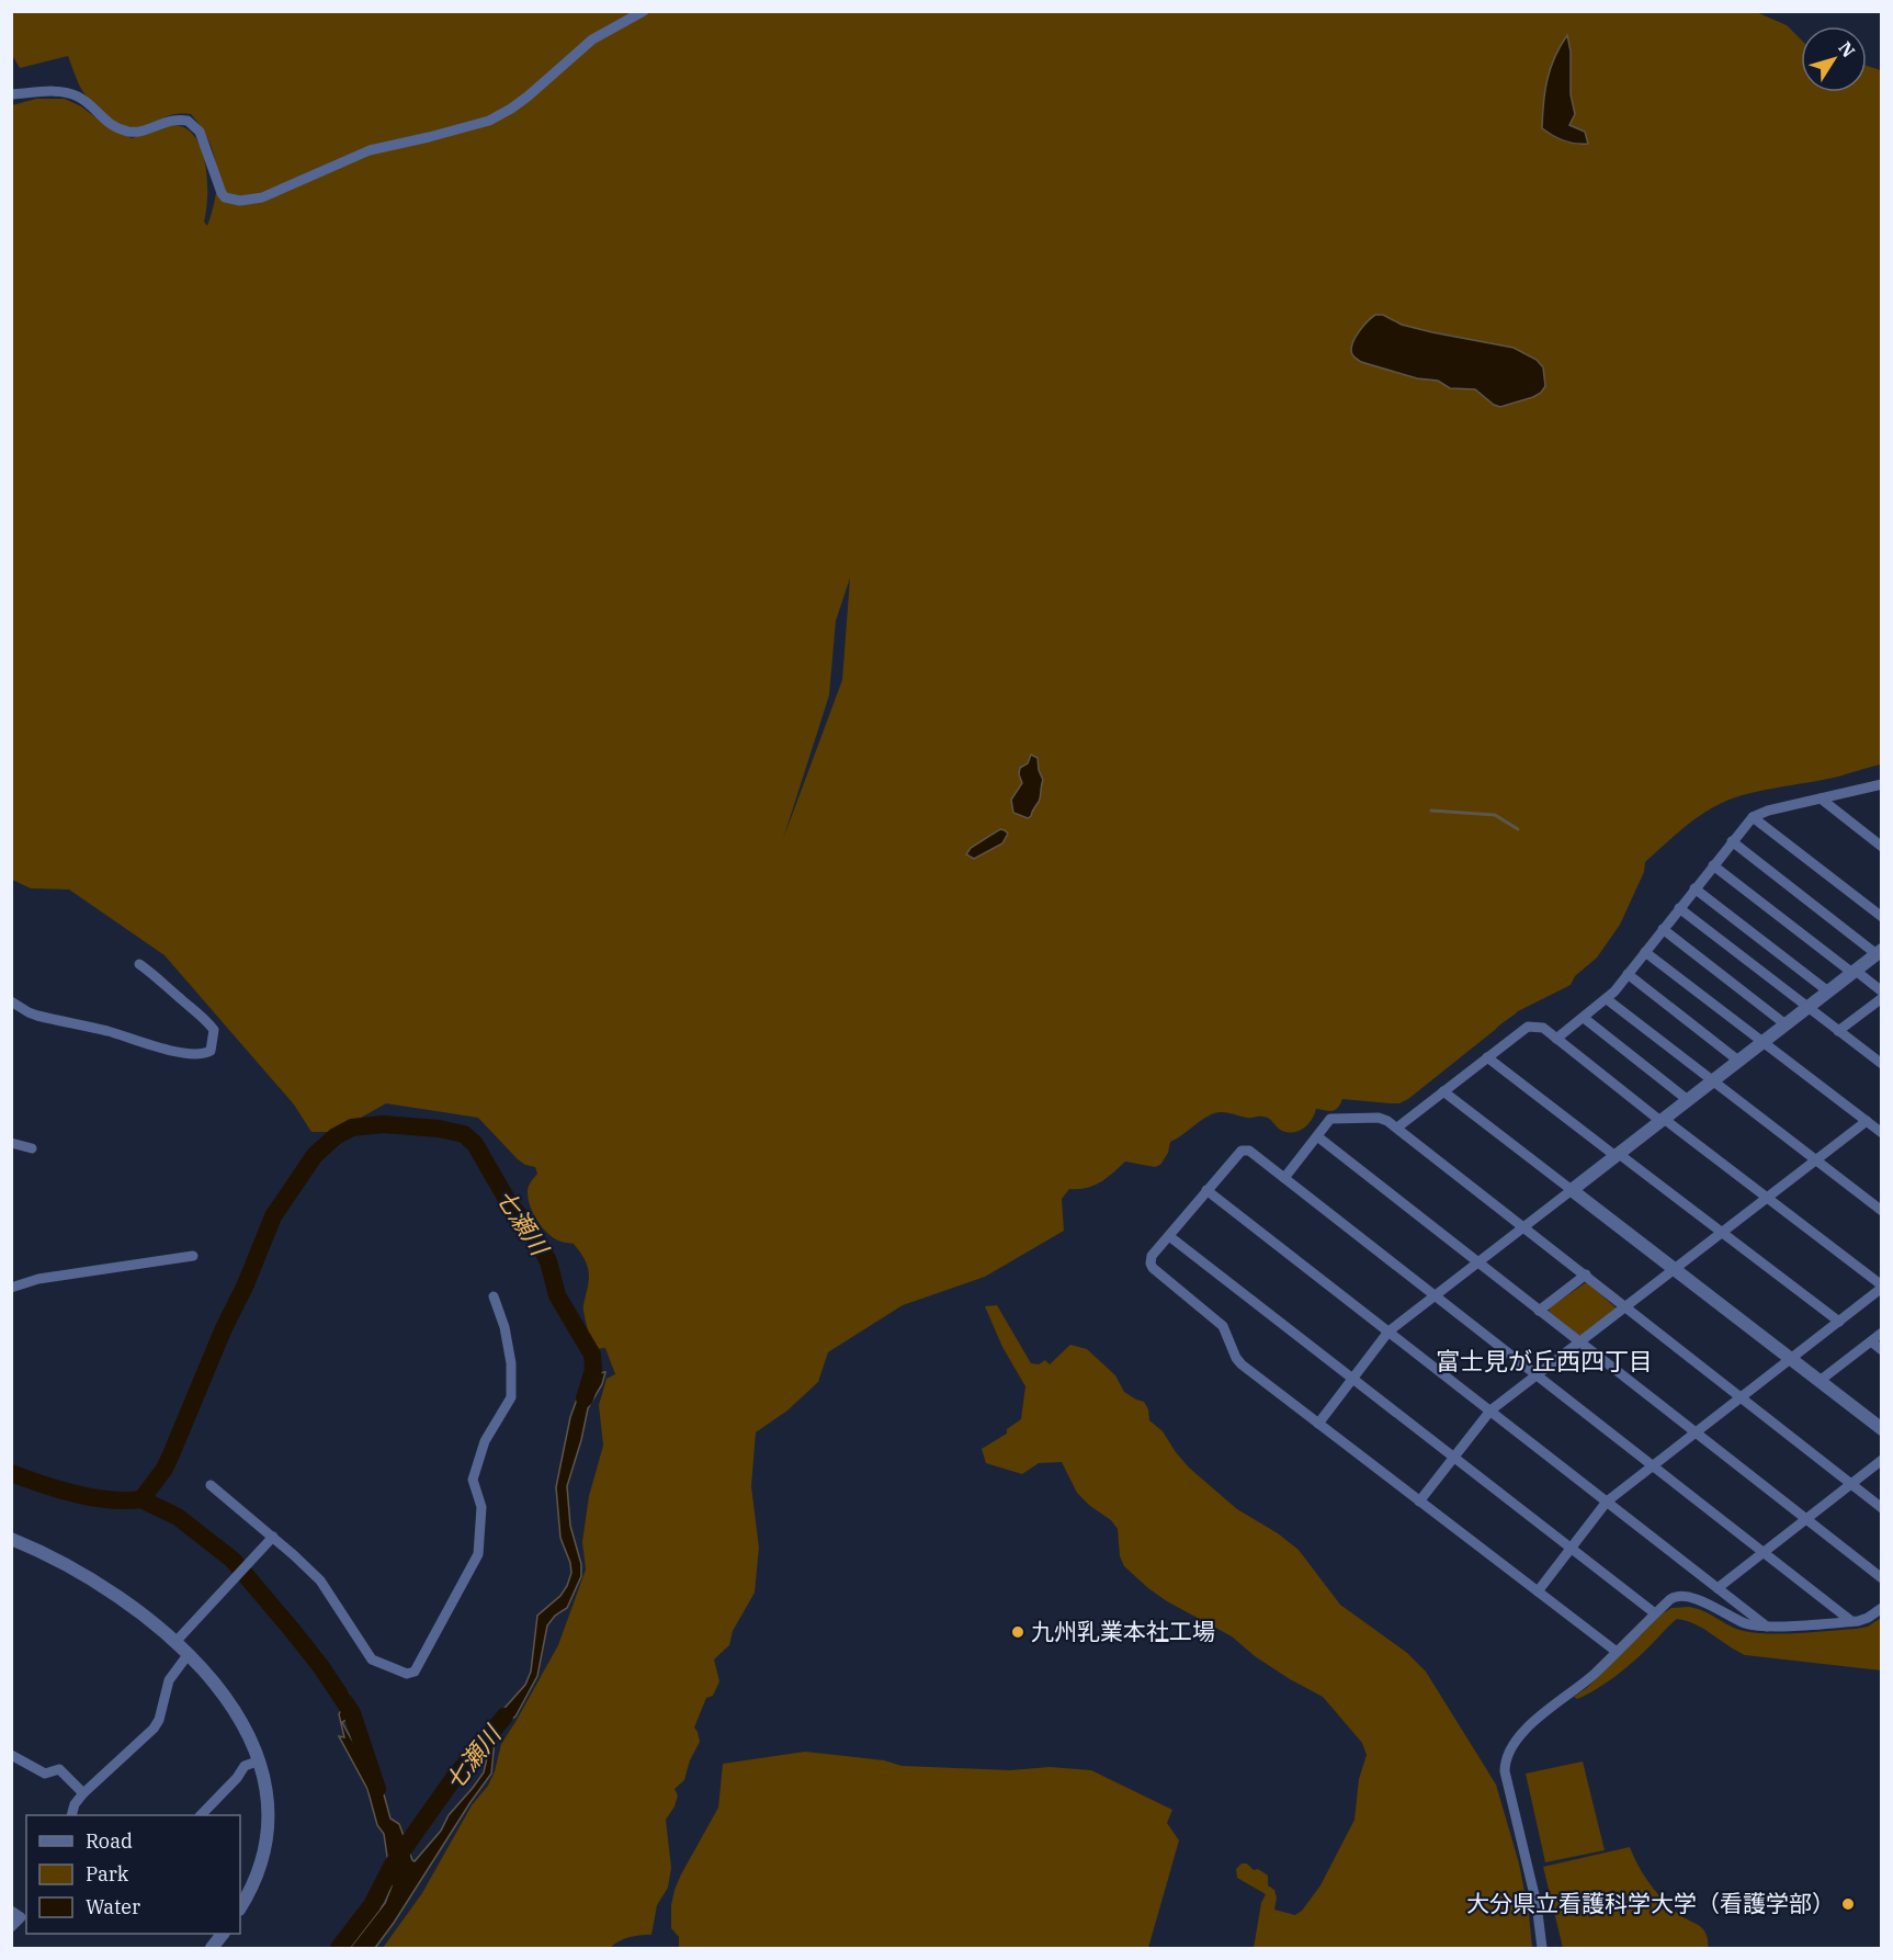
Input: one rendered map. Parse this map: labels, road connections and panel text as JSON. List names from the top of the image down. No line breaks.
{"districts":["富士見が丘西四丁目"],"water":["七瀬川"],"places":["九州乳業本社工場","大分県立看護科学大学（看護学部）"],"legend":["Road","Park","Water"],"north":"top right"}
